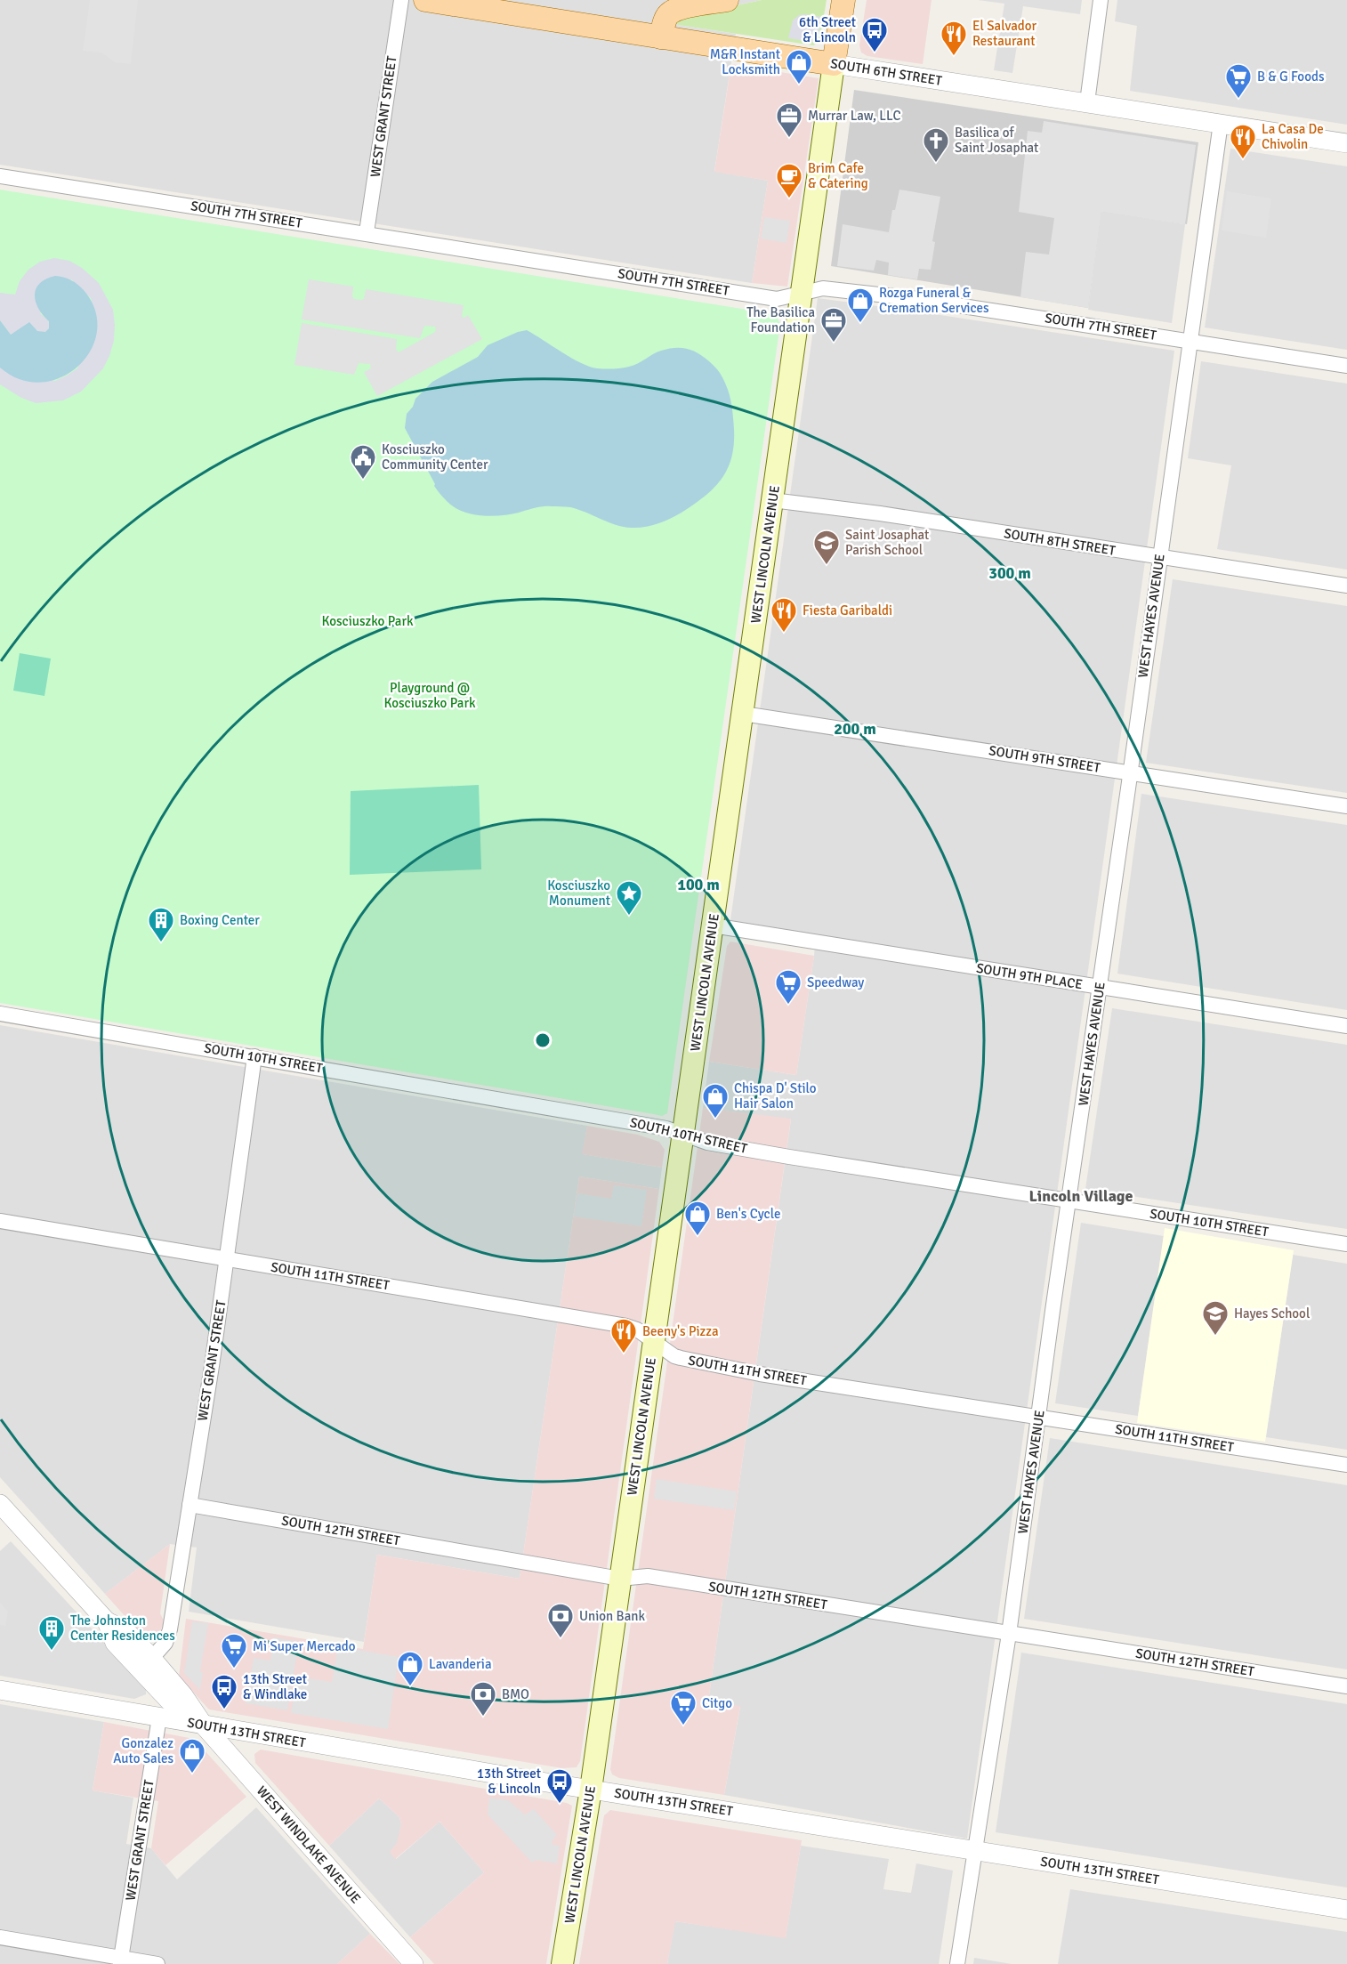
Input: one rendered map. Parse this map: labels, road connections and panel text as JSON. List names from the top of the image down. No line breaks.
{"streets":{"main road":["SOUTH 6TH STREET","WEST LINCOLN AVENUE"],"street":["WEST GRANT STREET","SOUTH 7TH STREET","SOUTH 8TH STREET","WEST HAYES AVENUE","SOUTH 9TH STREET","SOUTH 9TH PLACE","SOUTH 10TH STREET","SOUTH 11TH STREET","SOUTH 12TH STREET","SOUTH 13TH STREET","WEST WINDLAKE AVENUE"]},"crossings":[["SOUTH 6TH STREET","WEST LINCOLN AVENUE"],["SOUTH 6TH STREET","WEST HAYES AVENUE"],["WEST GRANT STREET","SOUTH 7TH STREET"],["WEST GRANT STREET","SOUTH 10TH STREET"],["WEST GRANT STREET","SOUTH 11TH STREET"],["WEST GRANT STREET","SOUTH 12TH STREET"],["WEST GRANT STREET","SOUTH 13TH STREET"],["WEST GRANT STREET","WEST WINDLAKE AVENUE"],["SOUTH 7TH STREET","WEST LINCOLN AVENUE"],["SOUTH 7TH STREET","WEST HAYES AVENUE"],["SOUTH 8TH STREET","WEST LINCOLN AVENUE"],["SOUTH 8TH STREET","WEST HAYES AVENUE"],["WEST LINCOLN AVENUE","SOUTH 9TH STREET"],["WEST LINCOLN AVENUE","SOUTH 9TH PLACE"],["WEST LINCOLN AVENUE","SOUTH 10TH STREET"],["WEST LINCOLN AVENUE","SOUTH 11TH STREET"],["WEST LINCOLN AVENUE","SOUTH 12TH STREET"],["WEST LINCOLN AVENUE","SOUTH 13TH STREET"],["WEST HAYES AVENUE","SOUTH 9TH STREET"],["WEST HAYES AVENUE","SOUTH 9TH PLACE"],["WEST HAYES AVENUE","SOUTH 10TH STREET"],["WEST HAYES AVENUE","SOUTH 11TH STREET"],["WEST HAYES AVENUE","SOUTH 12TH STREET"],["WEST HAYES AVENUE","SOUTH 13TH STREET"],["SOUTH 13TH STREET","WEST WINDLAKE AVENUE"]],"districts":["Lincoln Village"],"parks":["Kosciuszko Park","Playground @ Kosciuszko Park"],"places":{"bus stop":["6th Street & Lincoln","13th Street & Windlake","13th Street & Lincoln"],"restaurant":["El Salvador Restaurant","La Casa De Chivolin","Fiesta Garibaldi","Beeny's Pizza"],"shop":["M&R Instant Locksmith","Rozga Funeral & Cremation Services","Chispa D' Stilo Hair Salon","Ben's Cycle","Lavanderia","Gonzalez Auto Sales"],"supermarket":["B & G Foods","Speedway","Mi Super Mercado","Citgo"],"office":["Murrar Law, LLC","The Basilica Foundation"],"church":["Basilica of Saint Josaphat"],"cafe":["Brim Cafe & Catering"],"public building":["Kosciuszko Community Center"],"school or university":["Saint Josaphat Parish School","Hayes School"],"place":["Kosciuszko Monument"],"building":["Boxing Center","The Johnston Center Residences"],"bank":["Union Bank","BMO"]},"rings":["300 m","200 m","100 m"]}
